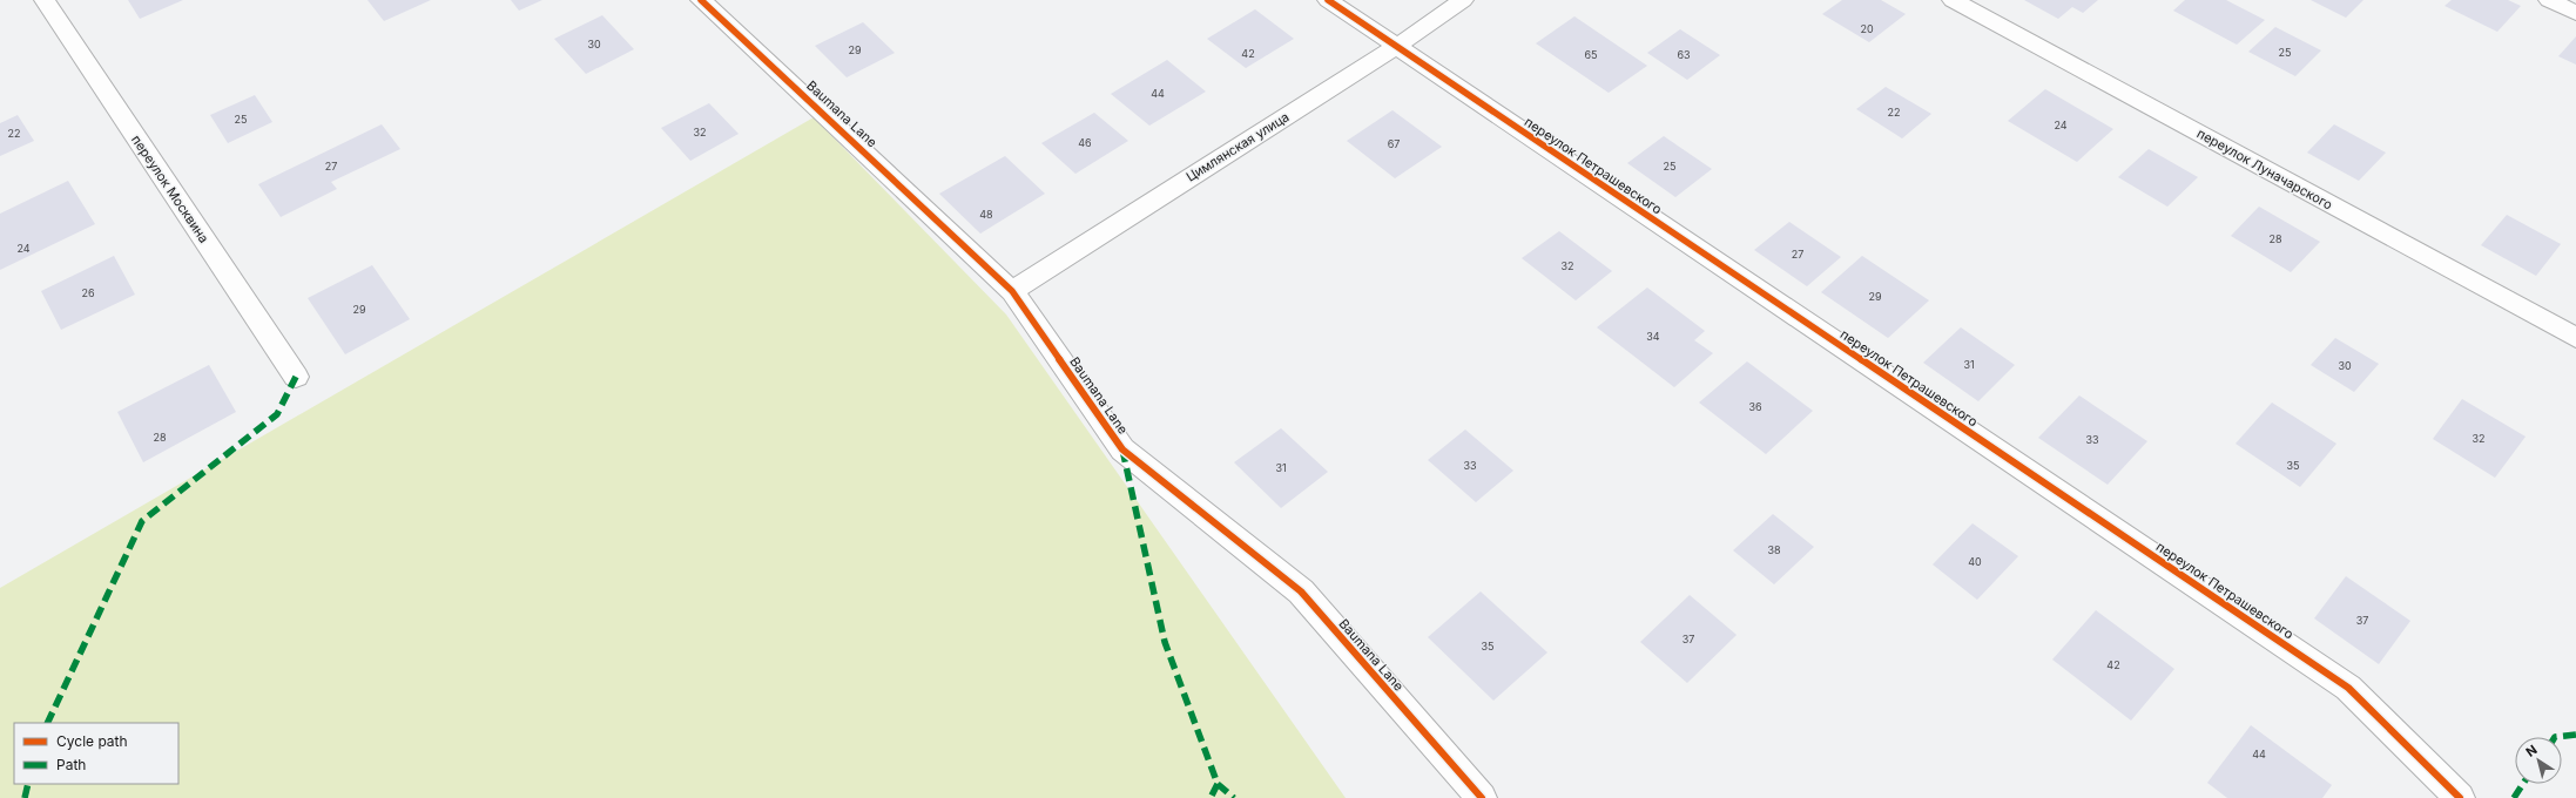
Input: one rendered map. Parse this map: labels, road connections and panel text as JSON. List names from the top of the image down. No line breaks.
{"streets":{"street":["Baumana Lane","Цимлянская улица","переулок Петрашевского","переулок Луначарского","переулок Москвина"]},"crossings":[["Baumana Lane","Цимлянская улица"],["Цимлянская улица","переулок Петрашевского"]],"house_numbers":["20","30","29","25","42","65","63","44","22","25","24","32","22","46","67","27","25","48","28","24","27","32","26","29","29","34","31","30","36","28","32","33","33","35","31","38","40","37","37","35","42","44"],"legend":["Cycle path","Path"],"north":"top left"}
